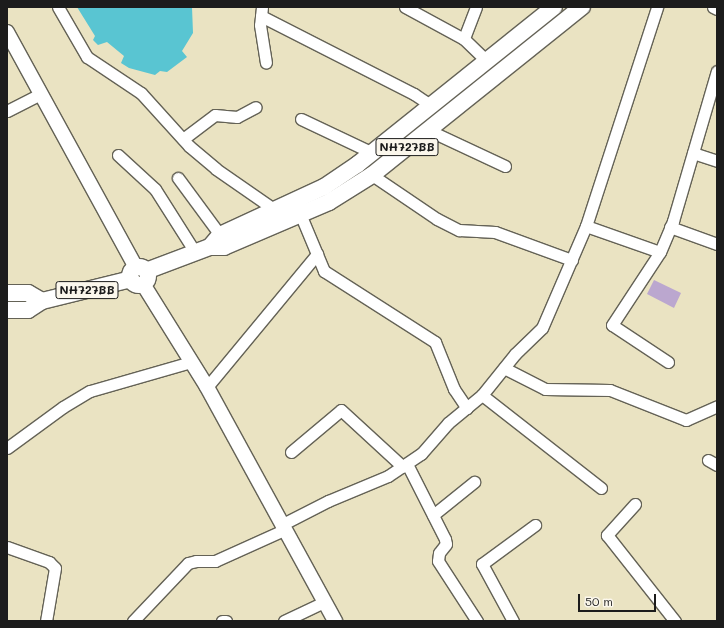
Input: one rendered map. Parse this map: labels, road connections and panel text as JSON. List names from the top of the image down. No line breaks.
{"streets":{"highway":["NH727BB"]},"scale_bar":"50 m"}
